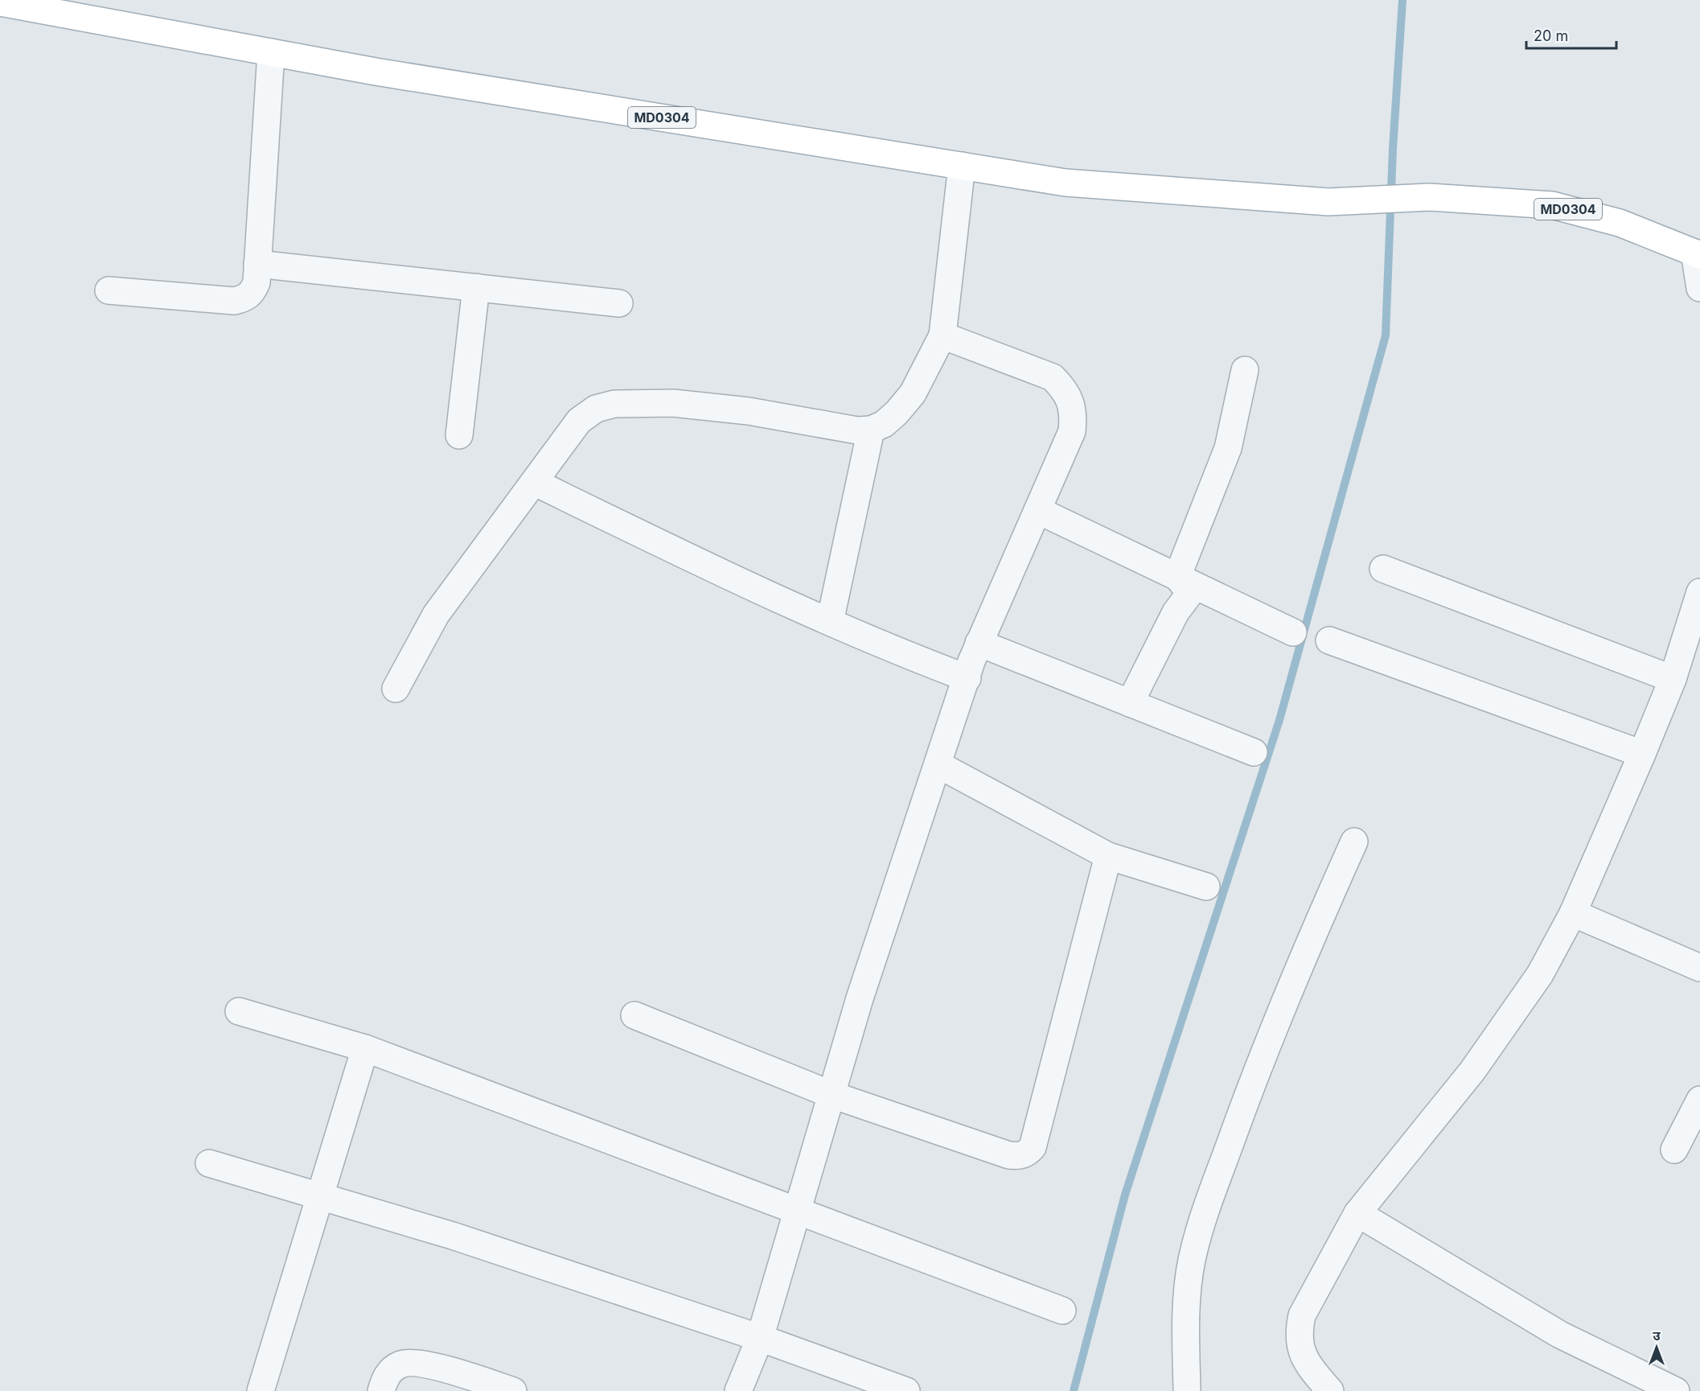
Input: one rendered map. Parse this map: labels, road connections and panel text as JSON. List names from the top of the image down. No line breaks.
{"streets":{"main road":["MD0304"]},"scale_bar":"20 m","north":"top"}
